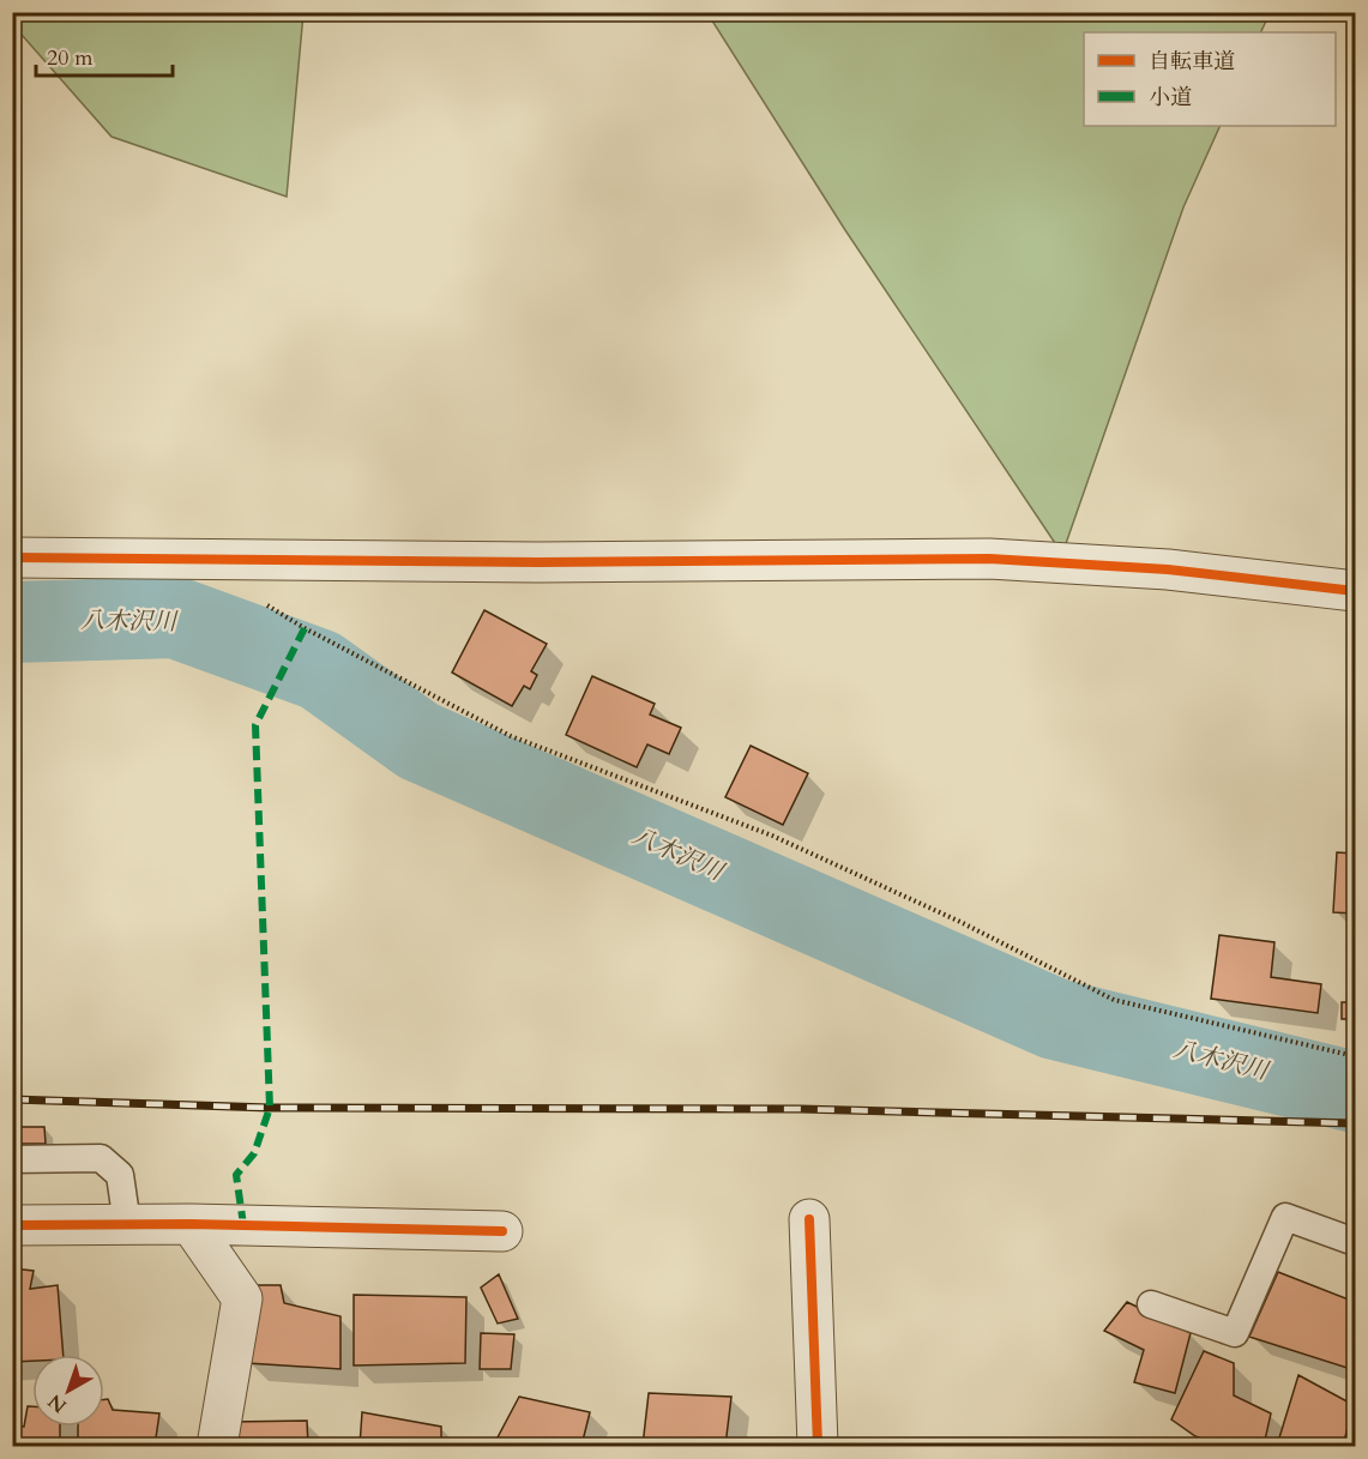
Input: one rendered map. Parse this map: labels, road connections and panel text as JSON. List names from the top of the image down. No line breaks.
{"water":["八木沢川"],"legend":["自転車道","小道"],"scale_bar":"20 m","north":"bottom left"}
